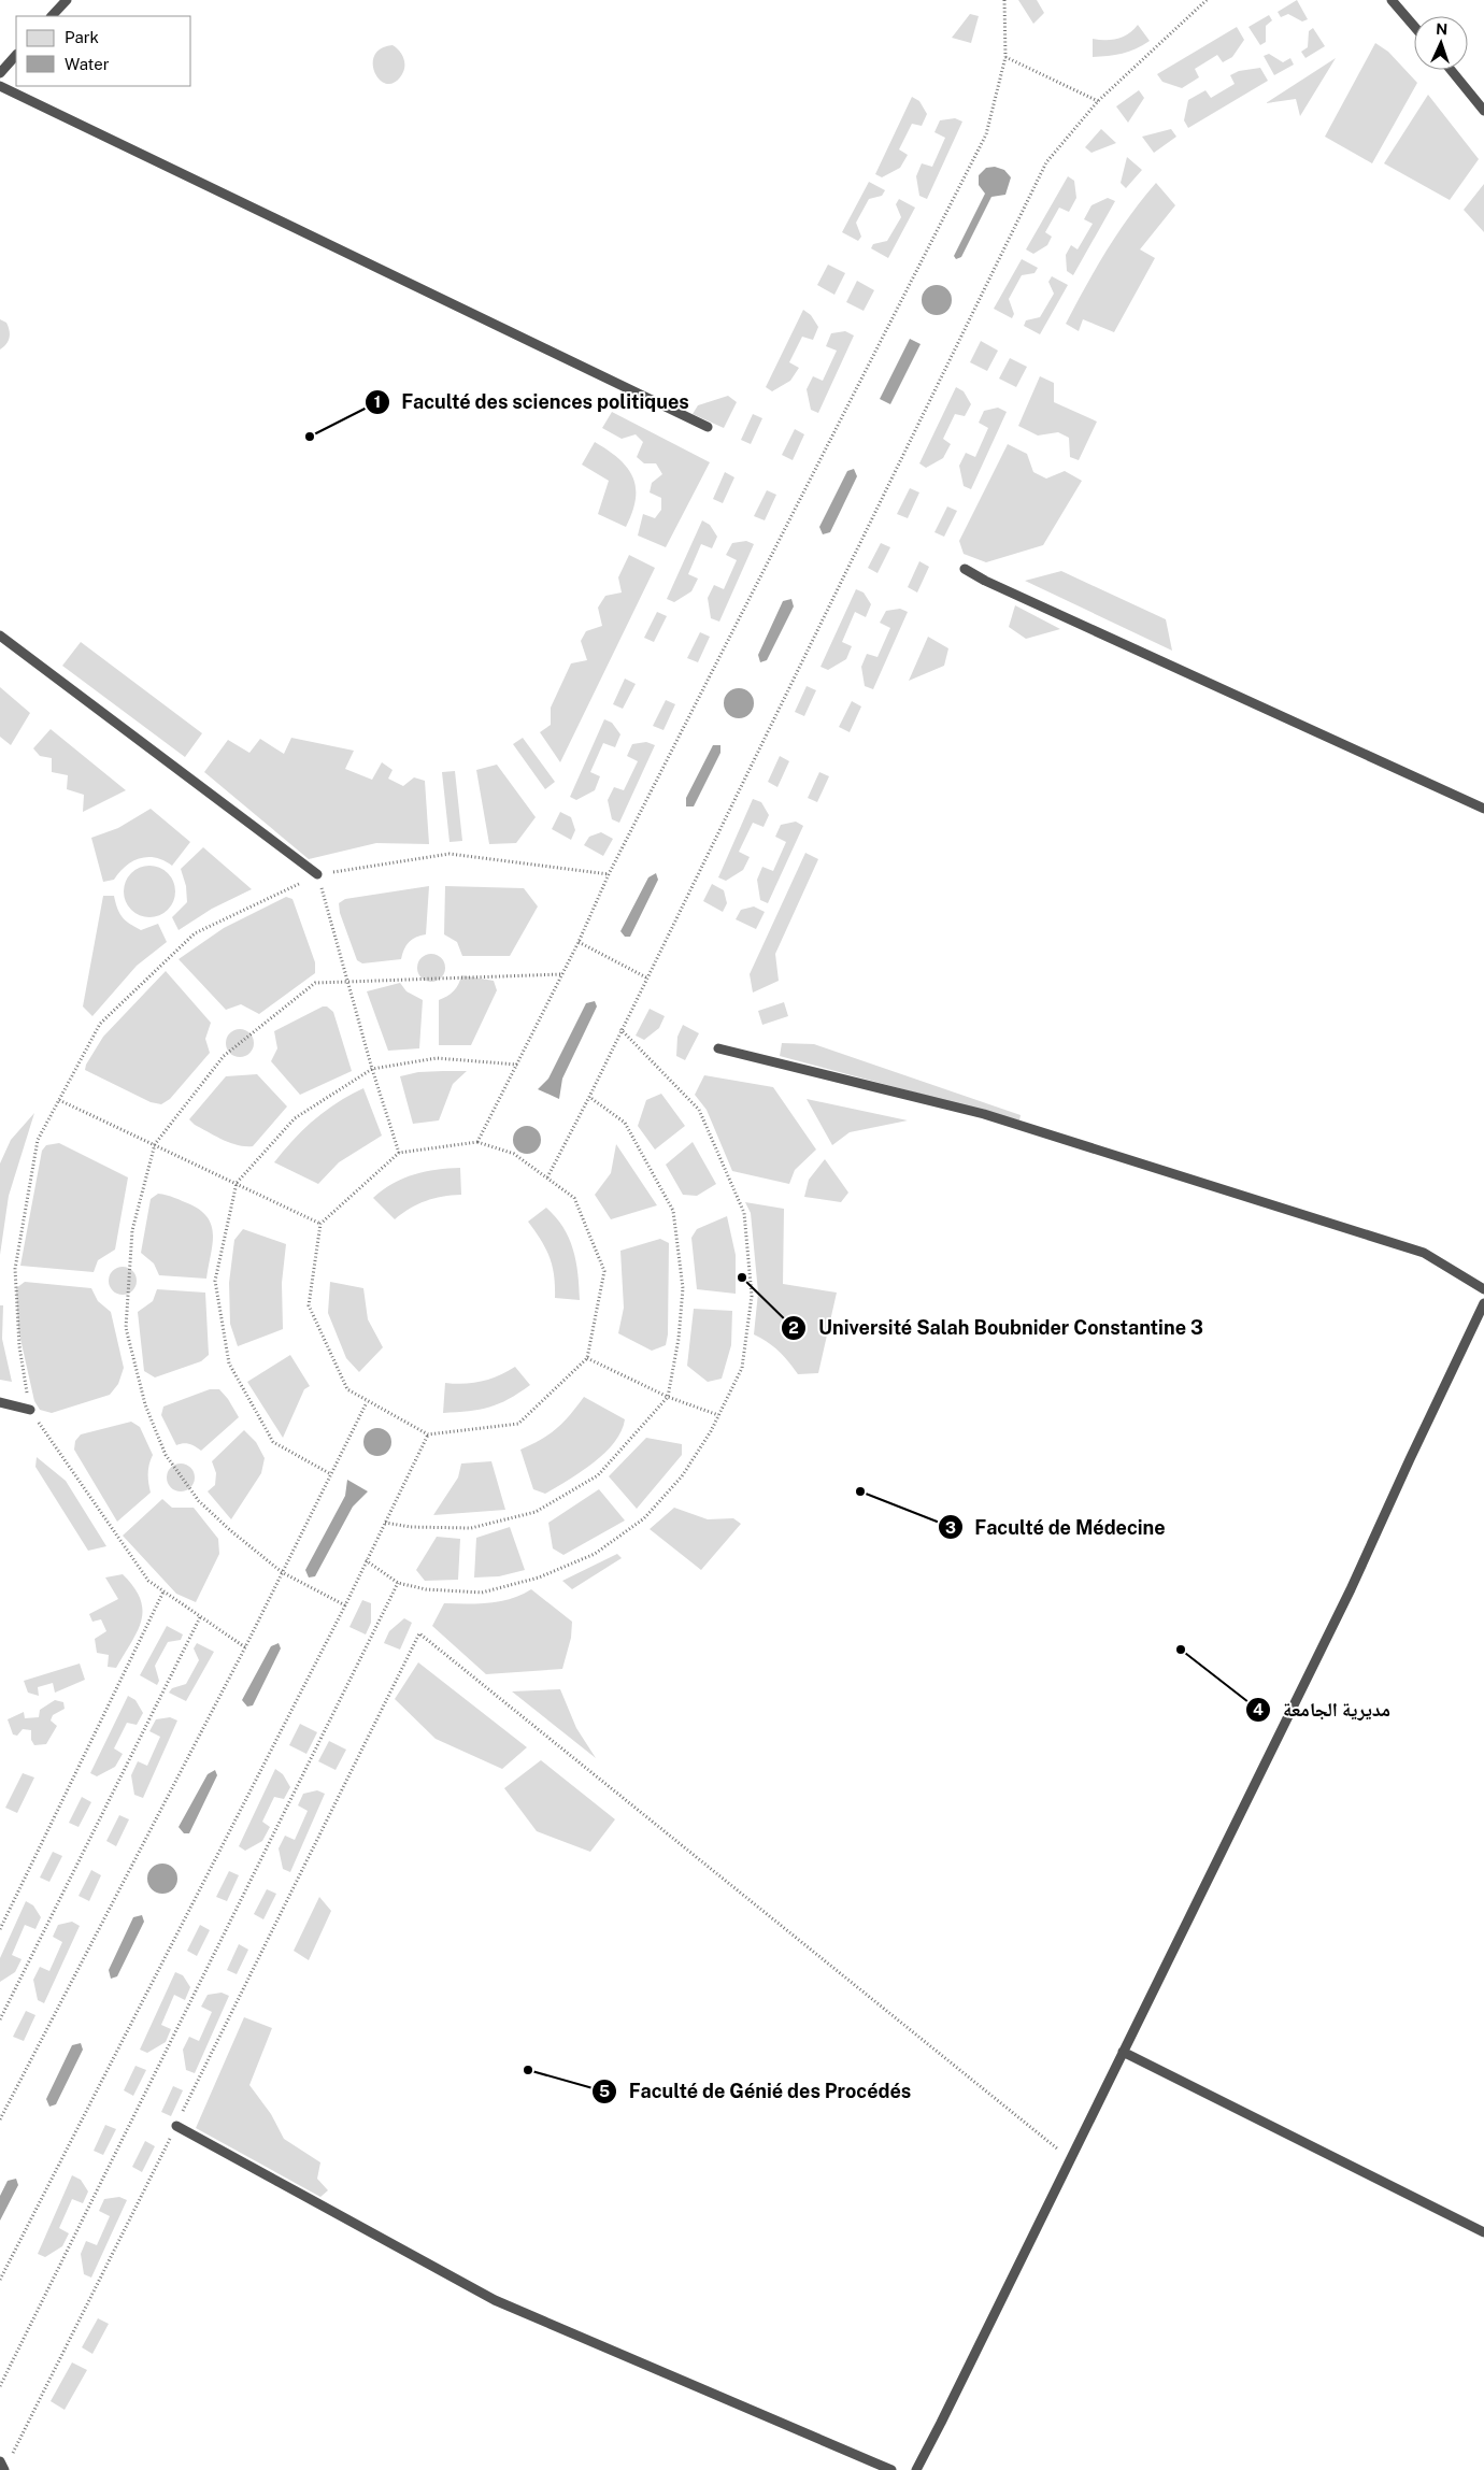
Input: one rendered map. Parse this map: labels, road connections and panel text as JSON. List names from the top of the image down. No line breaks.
{"places":["Faculté des sciences politiques","Université Salah Boubnider Constantine 3","Faculté de Médecine","مديرية الجامعة","Faculté de Génié des Procédés"],"legend":["Park","Water"],"north":"top"}
